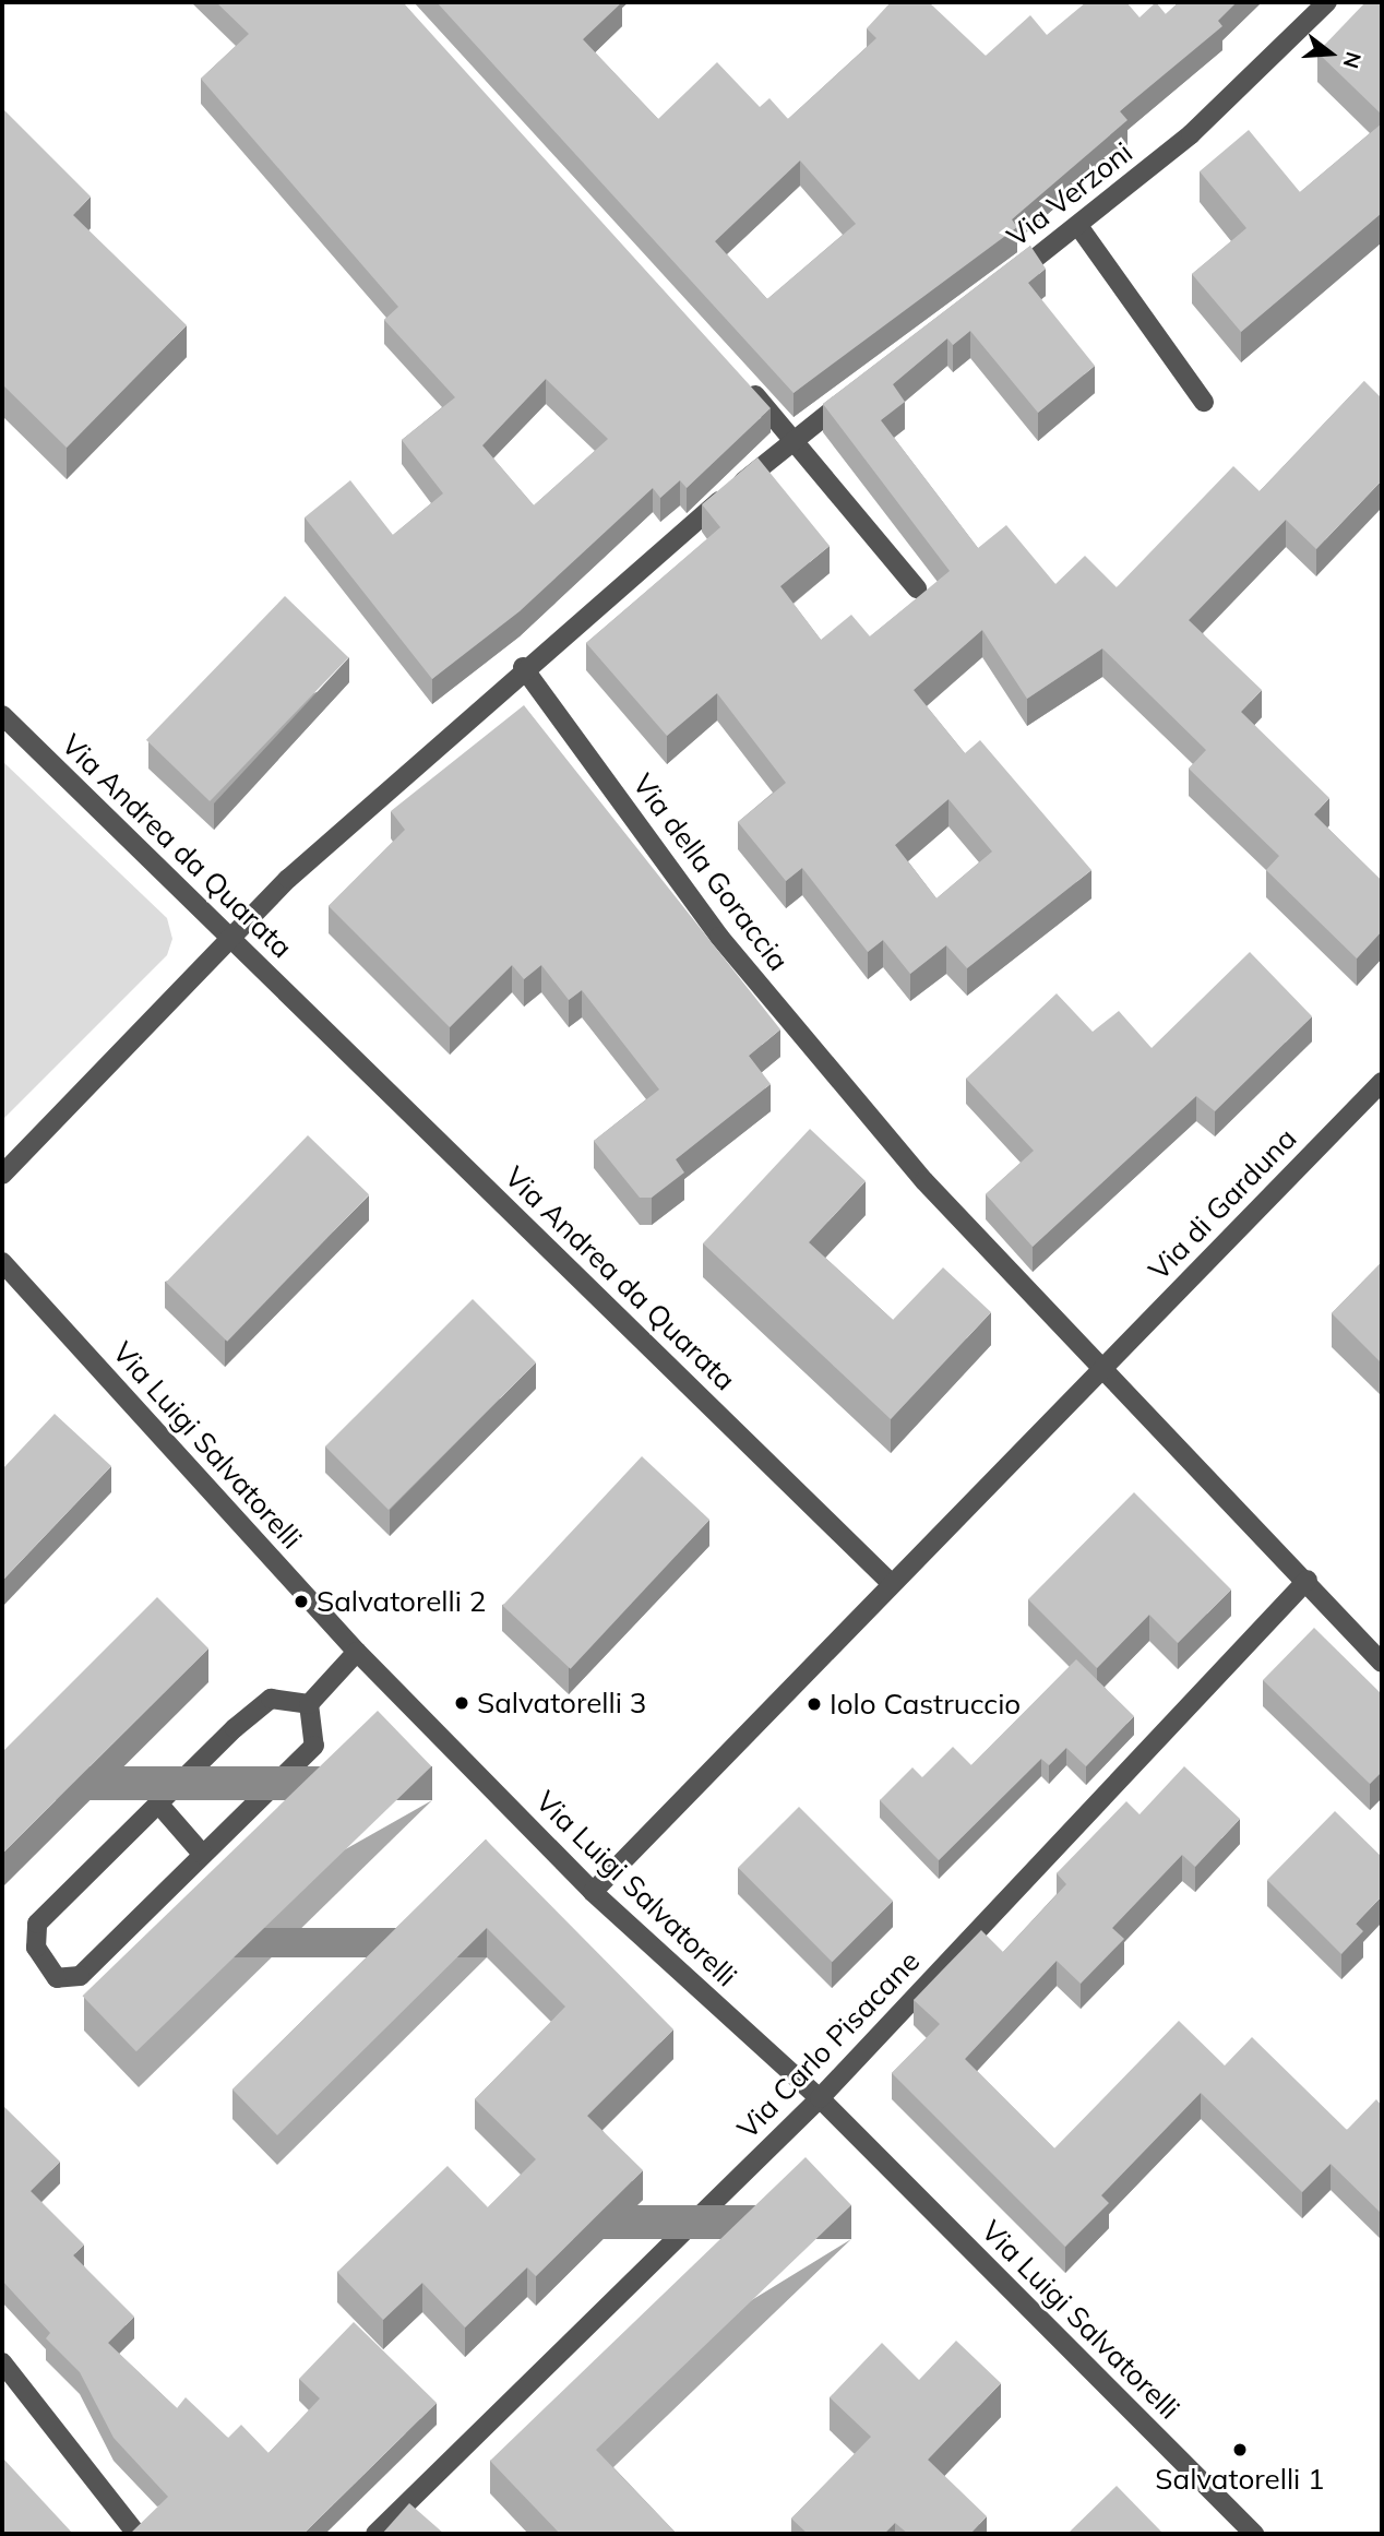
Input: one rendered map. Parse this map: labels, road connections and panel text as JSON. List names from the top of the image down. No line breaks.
{"streets":{"street":["Via Verzoni","Via Andrea da Quarata","Via della Goraccia","Via di Garduna","Via Luigi Salvatorelli","Via Carlo Pisacane"]},"crossings":[["Via Andrea da Quarata","Via di Garduna"],["Via della Goraccia","Via di Garduna"],["Via della Goraccia","Via Carlo Pisacane"],["Via Luigi Salvatorelli","Via Carlo Pisacane"]],"places":["Salvatorelli 2","Salvatorelli 3","Iolo Castruccio","Salvatorelli 1"],"north":"right"}
